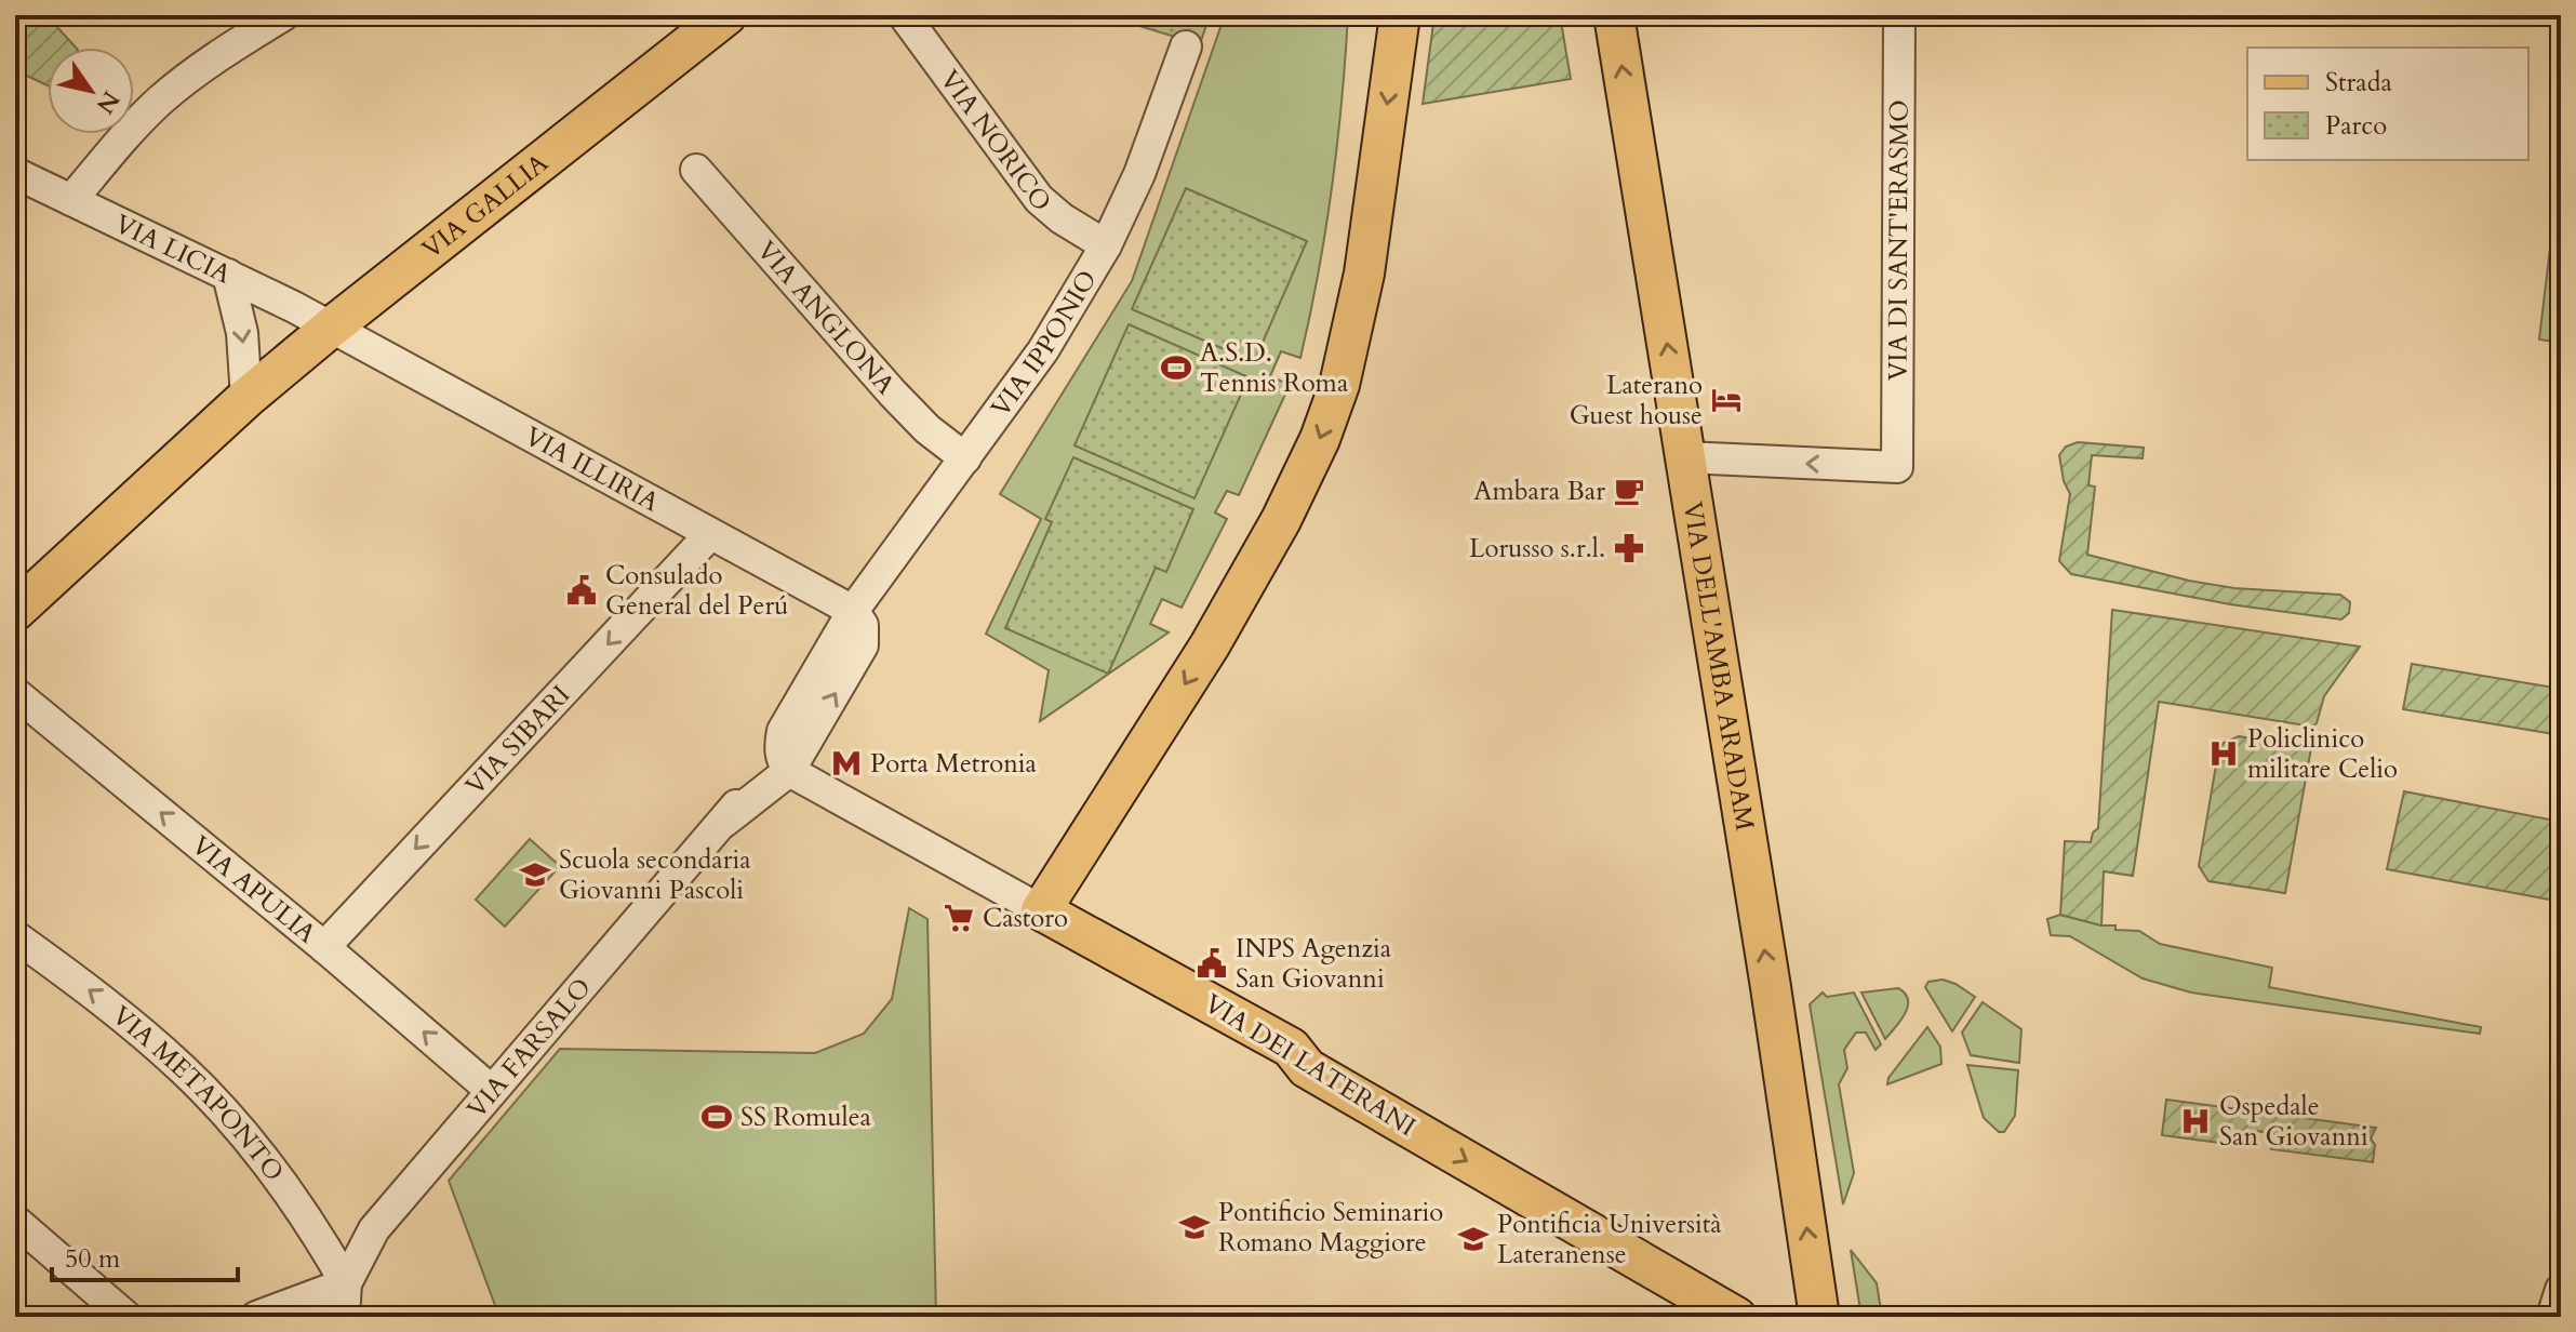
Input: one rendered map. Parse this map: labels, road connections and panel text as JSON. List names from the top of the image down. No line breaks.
{"streets":{"main road":["VIA GALLIA","VIA DELL'AMBA ARADAM","VIA DEI LATERANI"],"street":["VIA NORICO","VIA DI SANT'ERASMO","VIA LICIA","VIA ANGLONA","VIA IPPONIO","VIA ILLIRIA","VIA SIBARI","VIA APULIA","VIA FARSALO","VIA METAPONTO"]},"crossings":[["VIA NORICO","VIA IPPONIO"],["VIA GALLIA","VIA LICIA"],["VIA GALLIA","VIA ILLIRIA"],["VIA DI SANT'ERASMO","VIA DELL'AMBA ARADAM"],["VIA LICIA","VIA ILLIRIA"],["VIA ANGLONA","VIA IPPONIO"],["VIA IPPONIO","VIA ILLIRIA"],["VIA IPPONIO","VIA FARSALO"],["VIA ILLIRIA","VIA SIBARI"],["VIA SIBARI","VIA APULIA"],["VIA APULIA","VIA FARSALO"],["VIA FARSALO","VIA DEI LATERANI"],["VIA FARSALO","VIA METAPONTO"]],"one_way":["VIA DELL'AMBA ARADAM","VIA SIBARI","VIA APULIA","VIA DEI LATERANI"],"places":{"sports":["A.S.D. Tennis Roma","SS Romulea"],"hotel":["Laterano Guest house"],"cafe":["Ambara Bar"],"pharmacy":["Lorusso s.r.l."],"public building":["Consulado General del Perú","INPS Agenzia San Giovanni"],"hospital":["Policlinico militare Celio","Ospedale San Giovanni"],"metro station":["Porta Metronia"],"school or university":["Scuola secondaria Giovanni Pascoli","Pontificio Seminario Romano Maggiore","Pontificia Università Lateranense"],"supermarket":["Castoro"]},"legend":["Strada","Parco"],"scale_bar":"50 m","north":"bottom right"}
